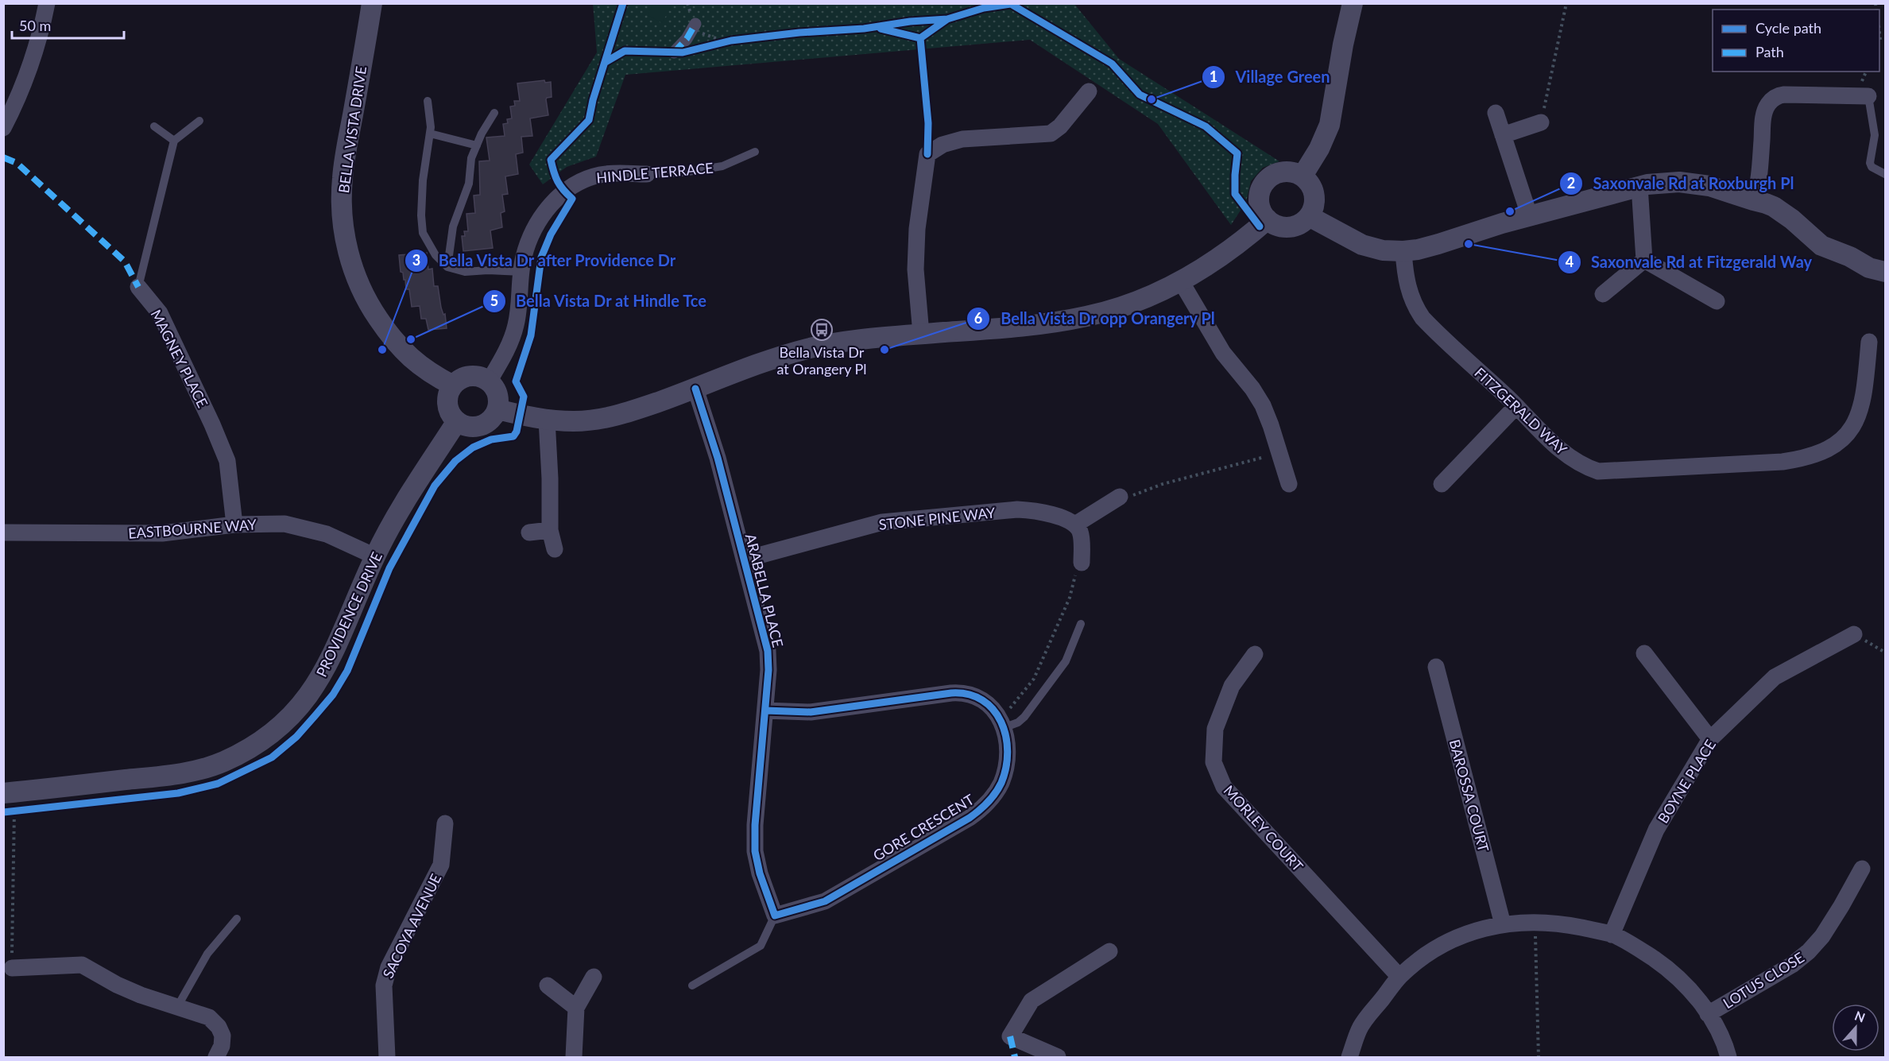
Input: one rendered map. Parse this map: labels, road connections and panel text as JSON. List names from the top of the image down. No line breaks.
{"streets":{"street":["BELLA VISTA DRIVE","HINDLE TERRACE","MAGNEY PLACE","FITZGERALD WAY","STONE PINE WAY","EASTBOURNE WAY","ARABELLA PLACE","PROVIDENCE DRIVE","BOYNE PLACE","BAROSSA COURT","GORE CRESCENT","MORLEY COURT","SACOYA AVENUE","LOTUS CLOSE"]},"crossings":[["BELLA VISTA DRIVE","HINDLE TERRACE"],["BELLA VISTA DRIVE","PROVIDENCE DRIVE"],["HINDLE TERRACE","PROVIDENCE DRIVE"],["MAGNEY PLACE","EASTBOURNE WAY"],["STONE PINE WAY","ARABELLA PLACE"],["EASTBOURNE WAY","PROVIDENCE DRIVE"],["ARABELLA PLACE","GORE CRESCENT"]],"places":{"other":["Village Green","Saxonvale Rd at Roxburgh Pl","Saxonvale Rd at Fitzgerald Way","Bella Vista Dr at Hindle Tce","Bella Vista Dr after Providence Dr","Bella Vista Dr opp Orangery Pl"],"bus stop":["Bella Vista Dr at Orangery Pl"]},"legend":["Cycle path","Path"],"scale_bar":"50 m","north":"top"}
